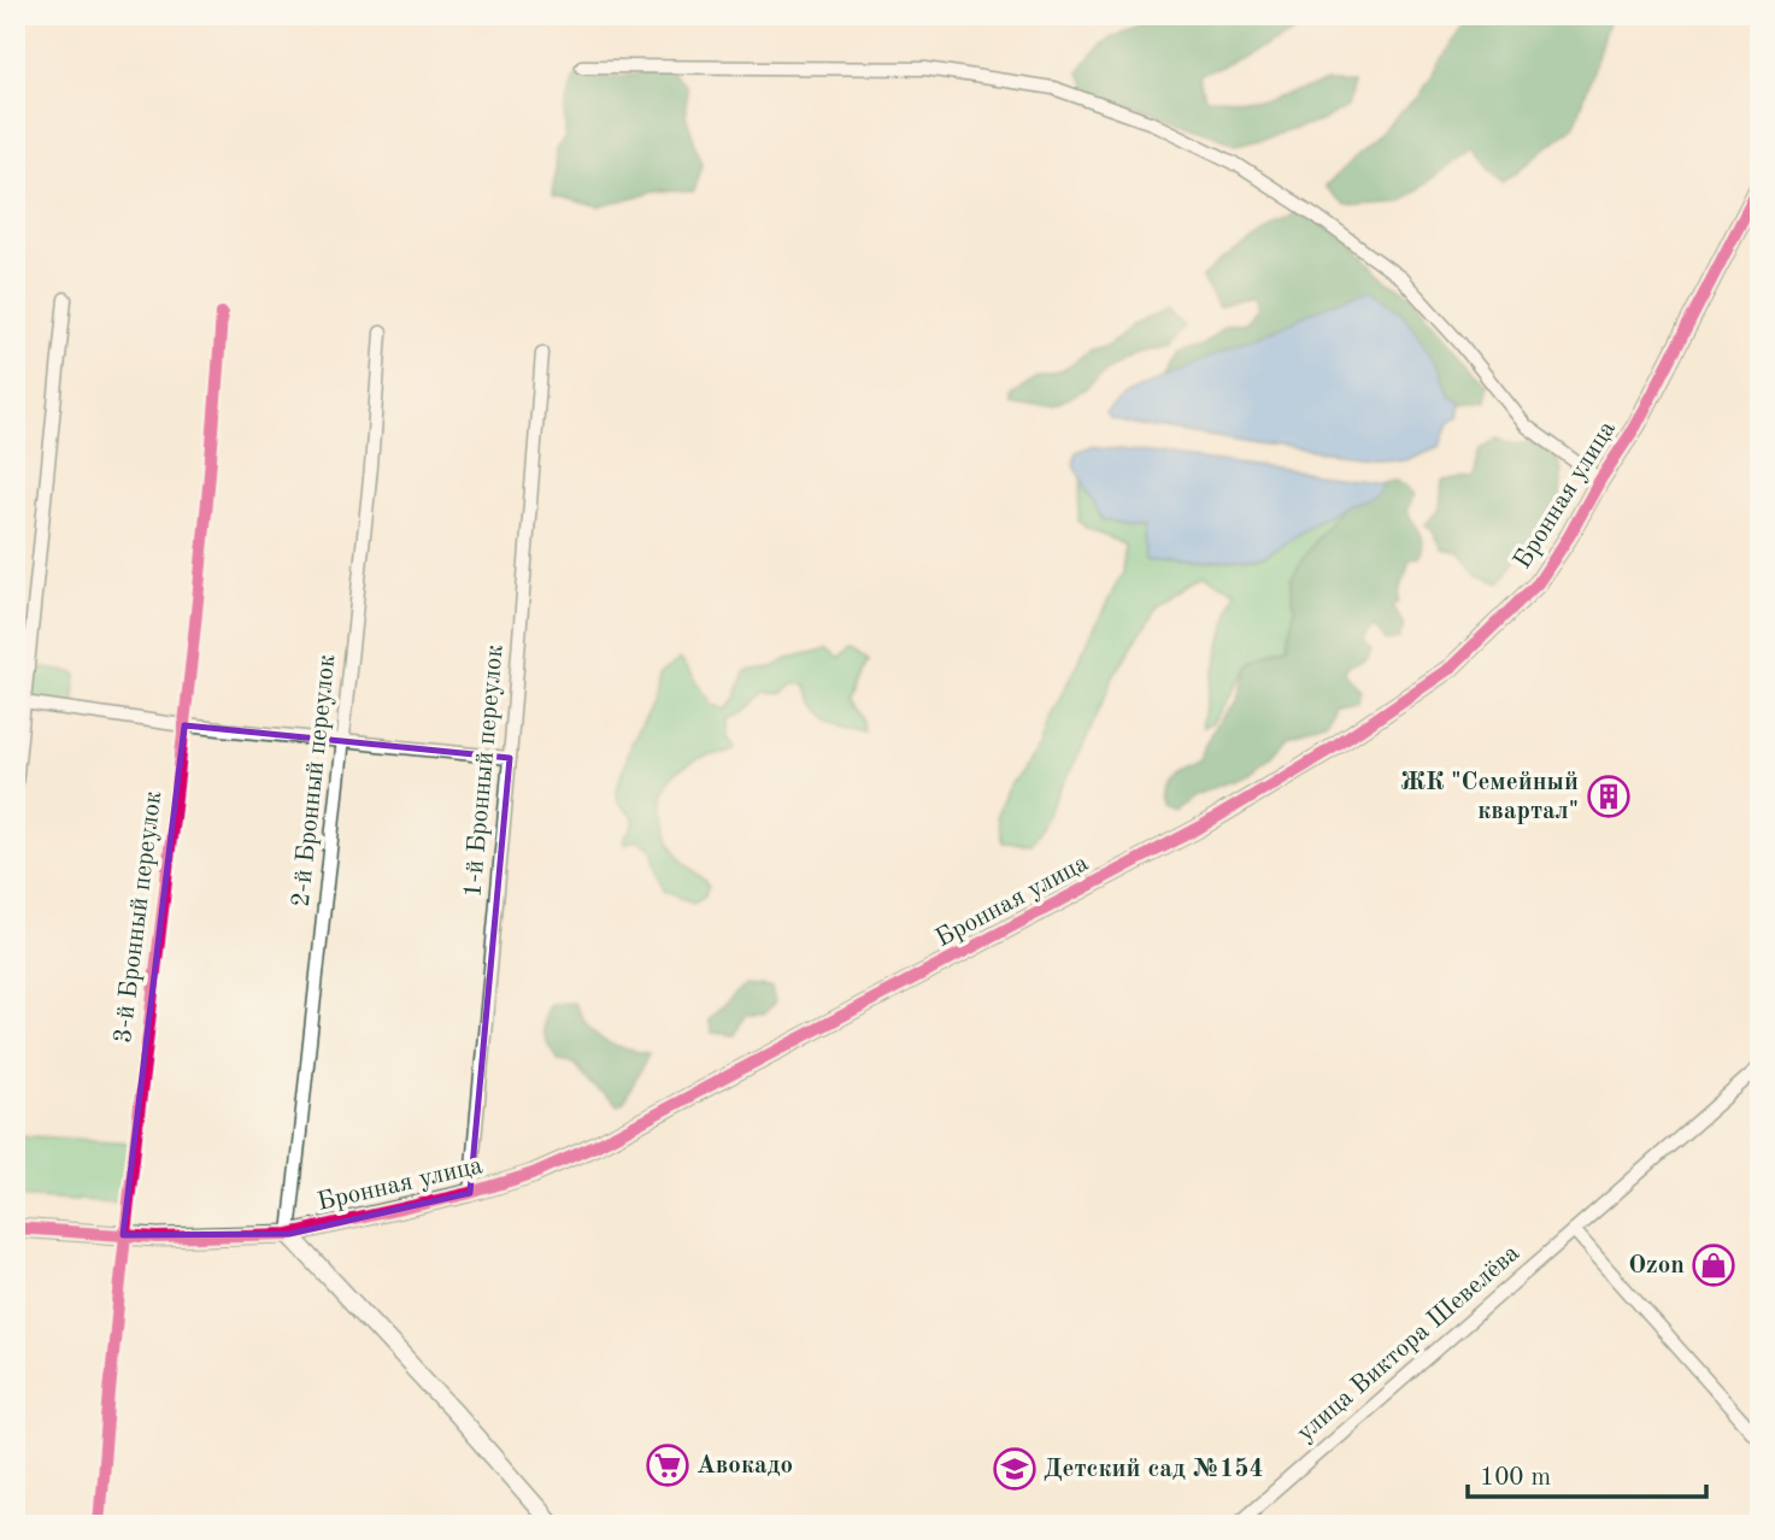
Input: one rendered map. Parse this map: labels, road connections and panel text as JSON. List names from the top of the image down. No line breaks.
{"streets":{"street":["Бронная улица","1-й Бронный переулок","2-й Бронный переулок","3-й Бронный переулок","улица Виктора Шевелёва"]},"crossings":[["Бронная улица","1-й Бронный переулок"],["Бронная улица","2-й Бронный переулок"],["Бронная улица","3-й Бронный переулок"]],"places":{"building":["ЖК \"Семейный квартал\""],"shop":["Ozon"],"supermarket":["Авокадо"],"school or university":["Детский сад №154"]},"scale_bar":"100 m"}
